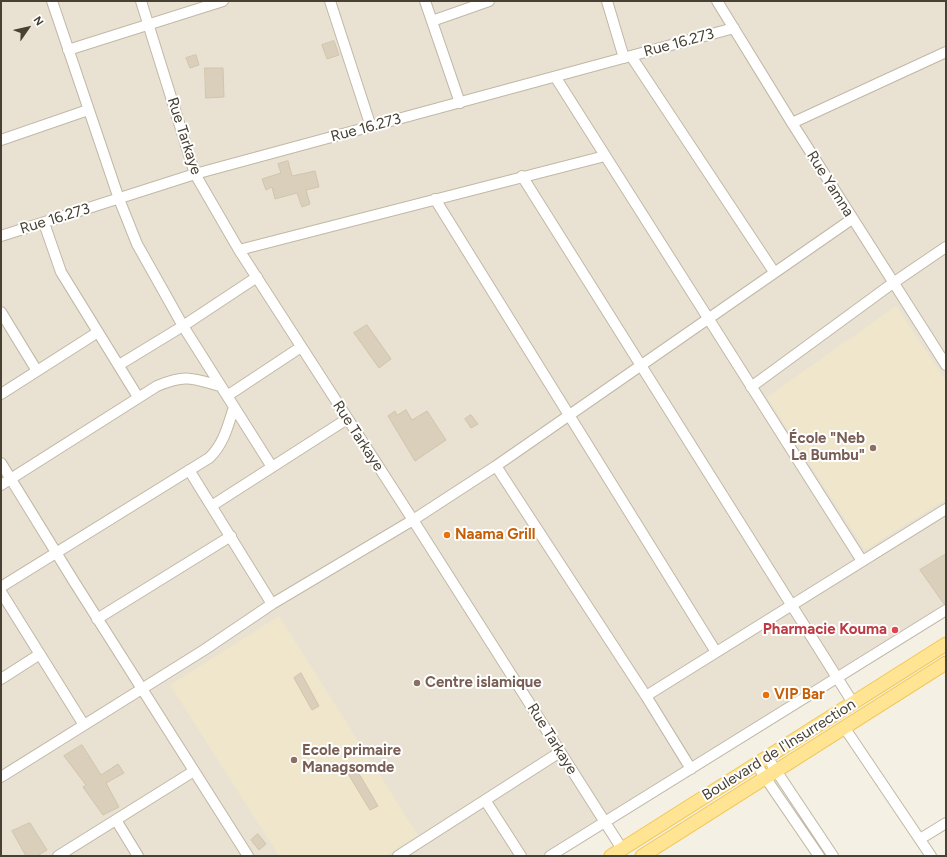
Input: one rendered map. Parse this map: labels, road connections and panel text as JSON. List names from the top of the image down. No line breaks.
{"streets":{"main road":["Boulevard de l'Insurrection"],"street":["Rue 16.273","Rue Tarkaye","Rue Yamna"]},"crossings":[["Rue 16.273","Rue Tarkaye"],["Rue 16.273","Rue Yamna"],["Rue Tarkaye","Boulevard de l'Insurrection"]],"places":["École \"Neb La Bumbu\"","Naama Grill","Pharmacie Kouma","Centre islamique","VIP Bar","Ecole primaire Managsomde"],"north":"top right"}
